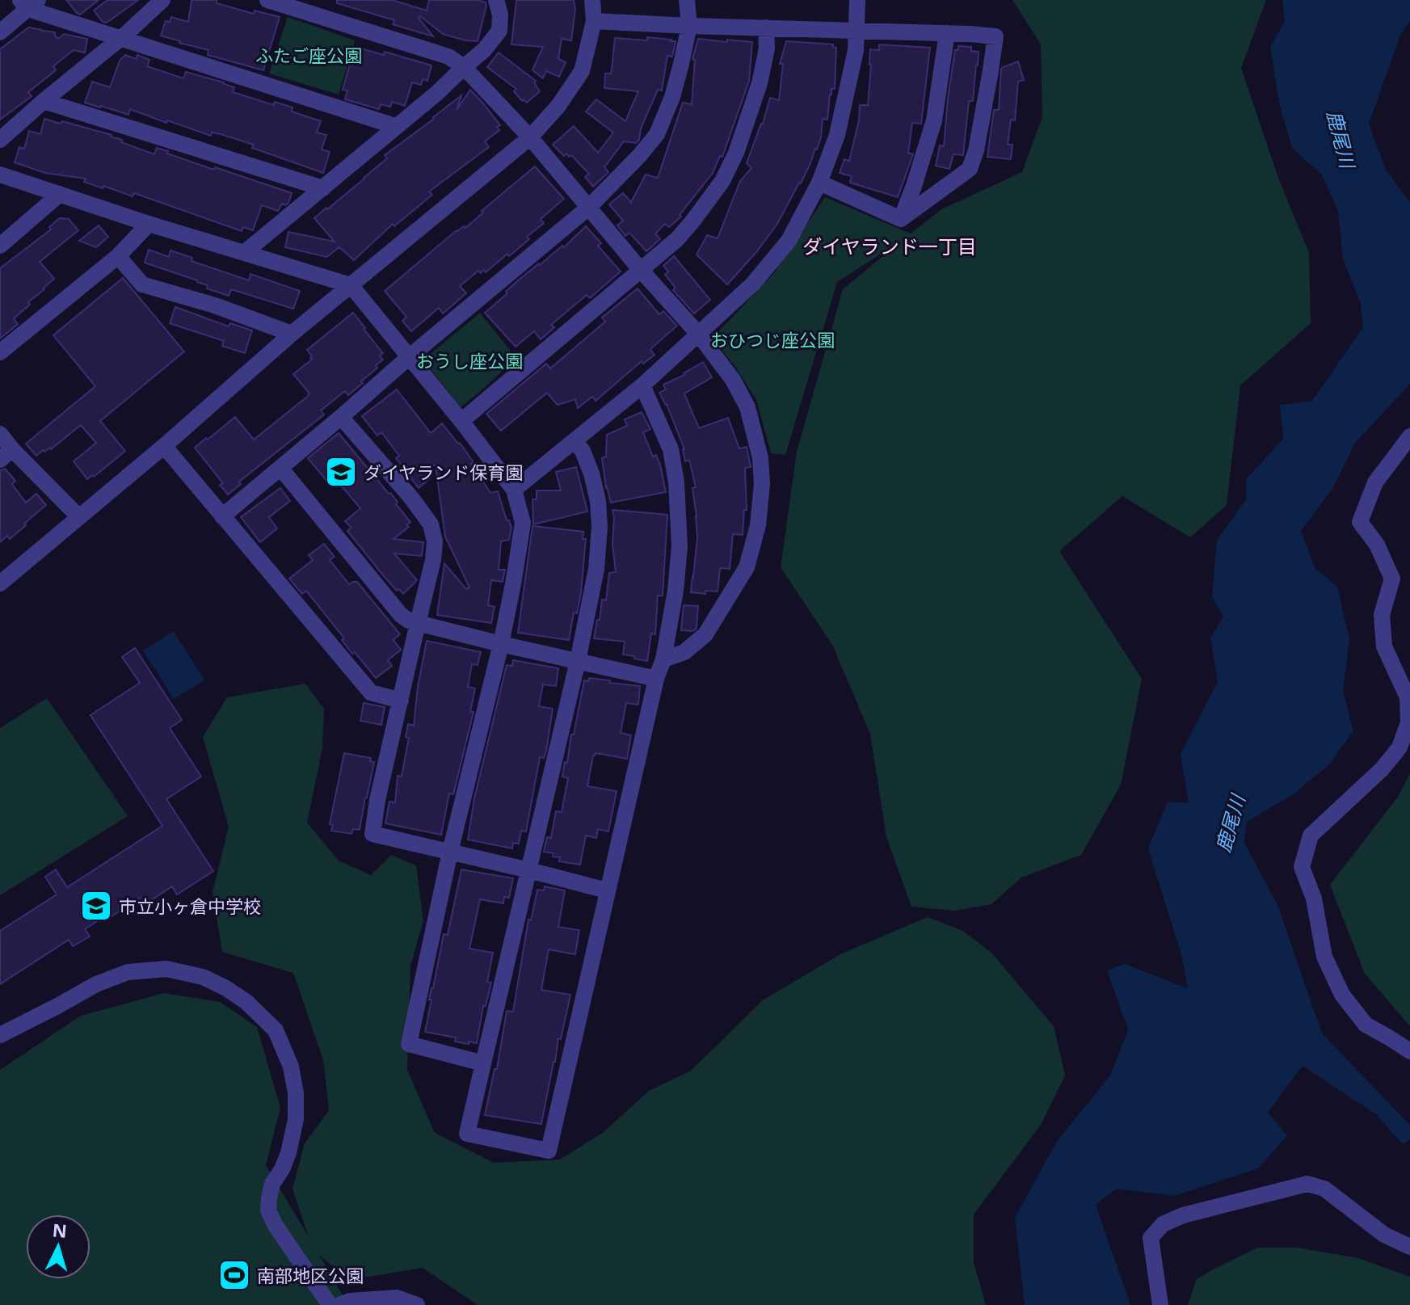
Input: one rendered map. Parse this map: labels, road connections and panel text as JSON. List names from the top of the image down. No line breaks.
{"districts":["ダイヤランド一丁目"],"water":["鹿尾川"],"parks":["ふたご座公園","おひつじ座公園","おうし座公園"],"places":{"school or university":["ダイヤランド保育園","市立小ヶ倉中学校"],"sports":["南部地区公園"]},"north":"top"}
